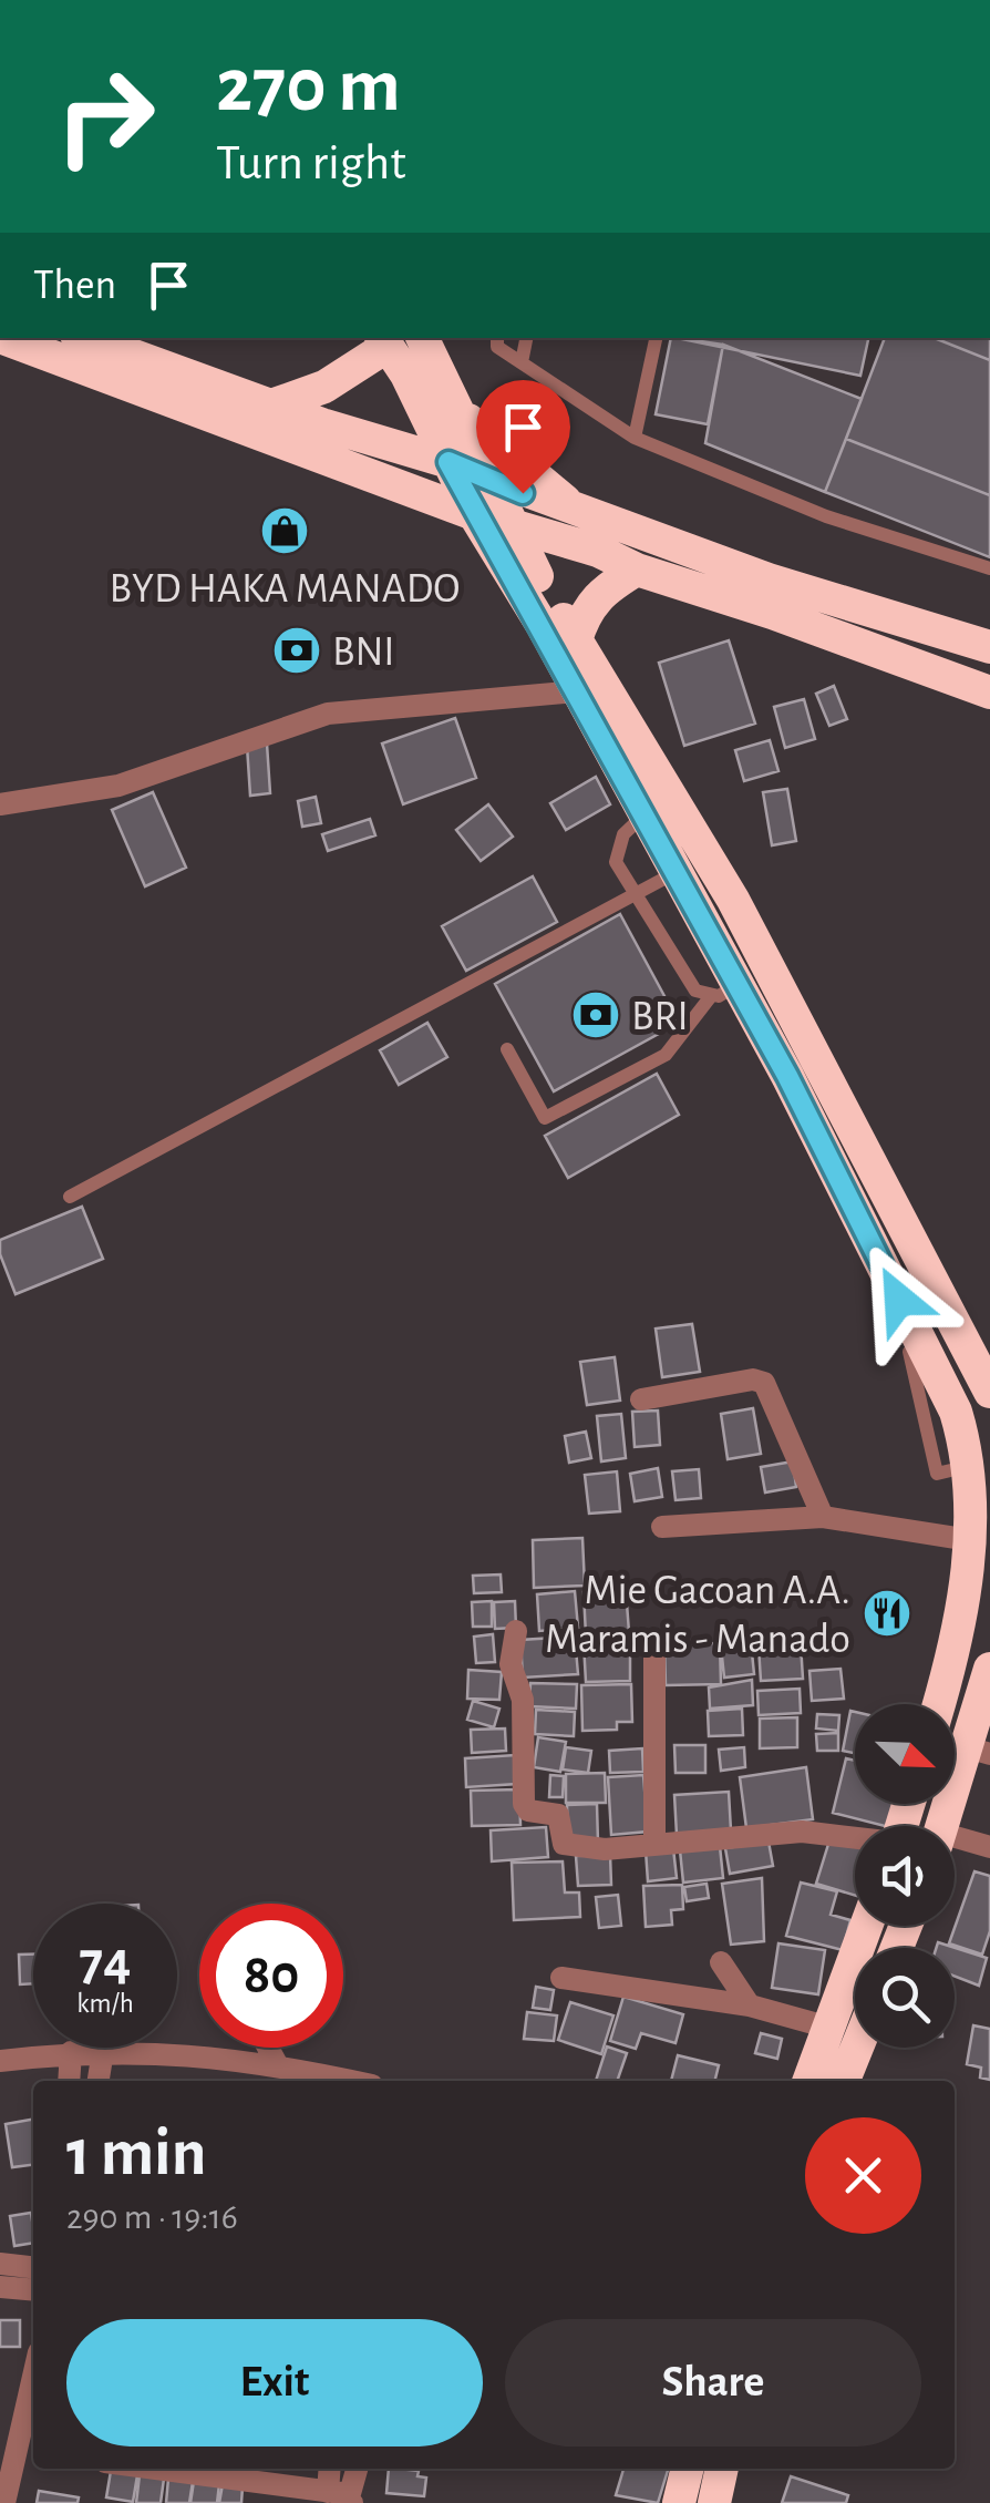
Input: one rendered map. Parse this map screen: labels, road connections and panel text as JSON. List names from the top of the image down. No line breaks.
{"places":{"shop":["BYD HAKA MANADO"],"bank":["BNI","BRI"],"restaurant":["Mie Gacoan A.A. Maramis - Manado"]},"north":"bottom right","page":{"turn":["270 m","Turn right"],"then":"Then","speed":"74 km/h","limit":"80","heading":["1 min","290 m · 19:16"],"buttons":["Exit","Share"]}}
